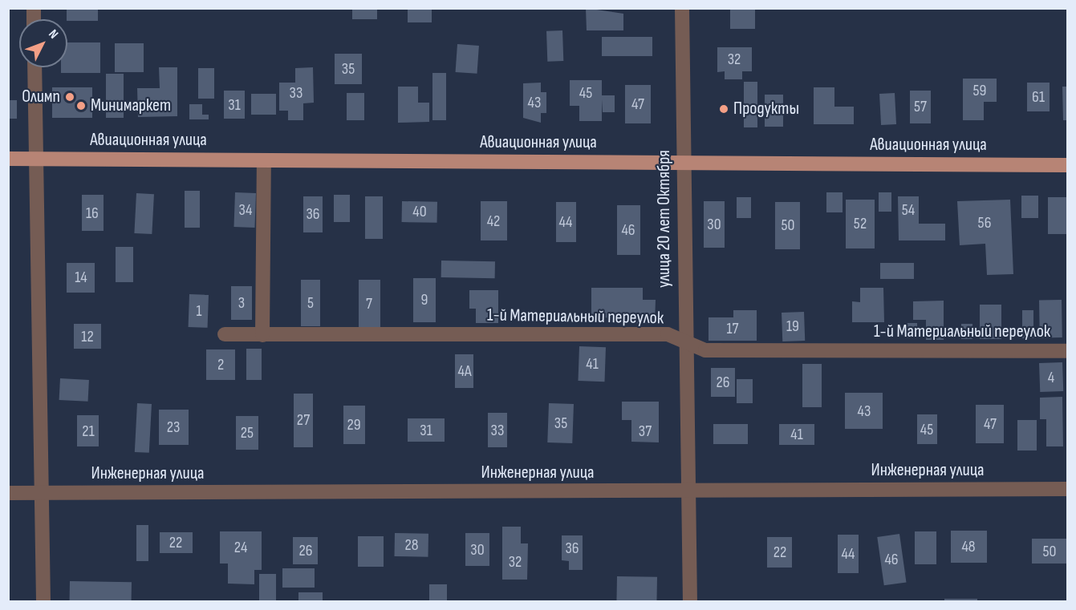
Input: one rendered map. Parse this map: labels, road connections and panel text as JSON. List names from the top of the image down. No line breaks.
{"streets":{"main road":["Авиационная улица"],"street":["улица 20 лет Октября","1-й Материальный переулок","Инженерная улица"]},"crossings":[["Авиационная улица","улица 20 лет Октября"],["улица 20 лет Октября","1-й Материальный переулок"],["улица 20 лет Октября","Инженерная улица"]],"places":["Олимп","Минимаркет","Продукты"],"house_numbers":["32","35","59","33","45","61","43","47","31","57","34","54","40","16","36","42","44","56","52","30","50","46","14","9","3","5","7","1","19","17","12","41","2","4А","4","26","43","27","35","47","29","23","45","31","33","21","37","25","41","22","28","48","24","36","30","26","50","22","44","46","32"],"north":"top right"}
